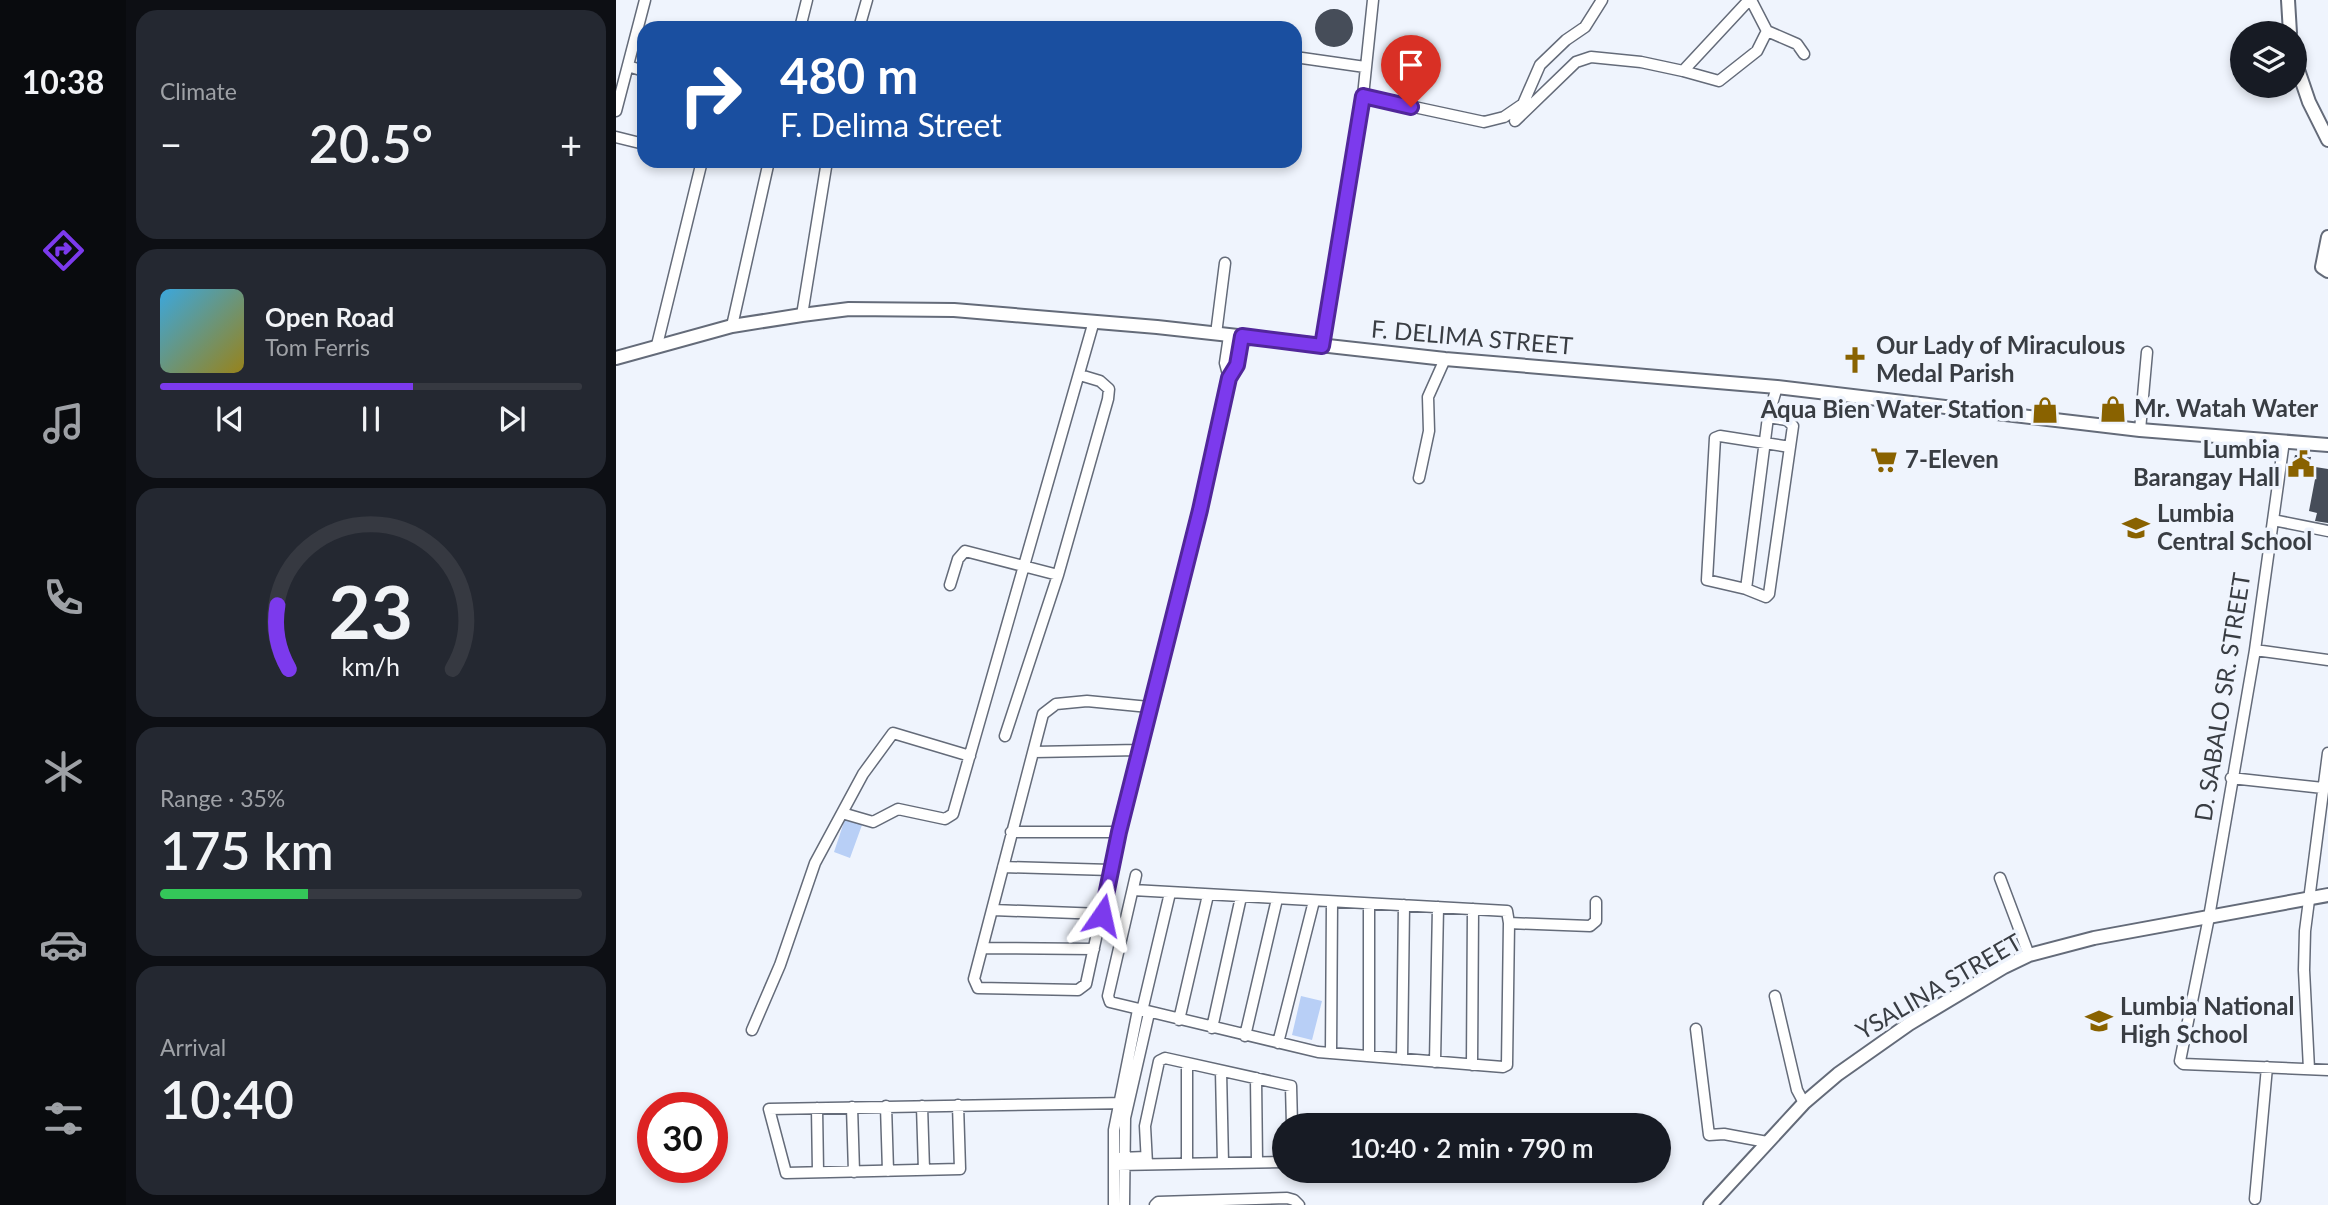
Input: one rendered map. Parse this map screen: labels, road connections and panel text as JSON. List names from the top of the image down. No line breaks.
{"streets":{"street":["F. DELIMA STREET","D. SABALO SR. STREET","YSALINA STREET"]},"crossings":[["F. DELIMA STREET","D. SABALO SR. STREET"],["D. SABALO SR. STREET","YSALINA STREET"]],"places":{"church":["Our Lady of Miraculous Medal Parish"],"shop":["Mr. Watah Water","Aqua Bien Water Station"],"supermarket":["7-Eleven"],"public building":["Lumbia Barangay Hall"],"school or university":["Lumbia Central School","Lumbia National High School"]},"page":{"tabs":"10:38","tile":["Climate",["Range · 35%","175 km"],["Arrival","10:40"]],"turn":["480 m","F. Delima Street"],"heat":["−","20.5°","+"],"song":["Open Road","Tom Ferris"],"limit":"30","trip":"10:40 · 2 min · 790 m","gauge":["23","km/h"]}}
